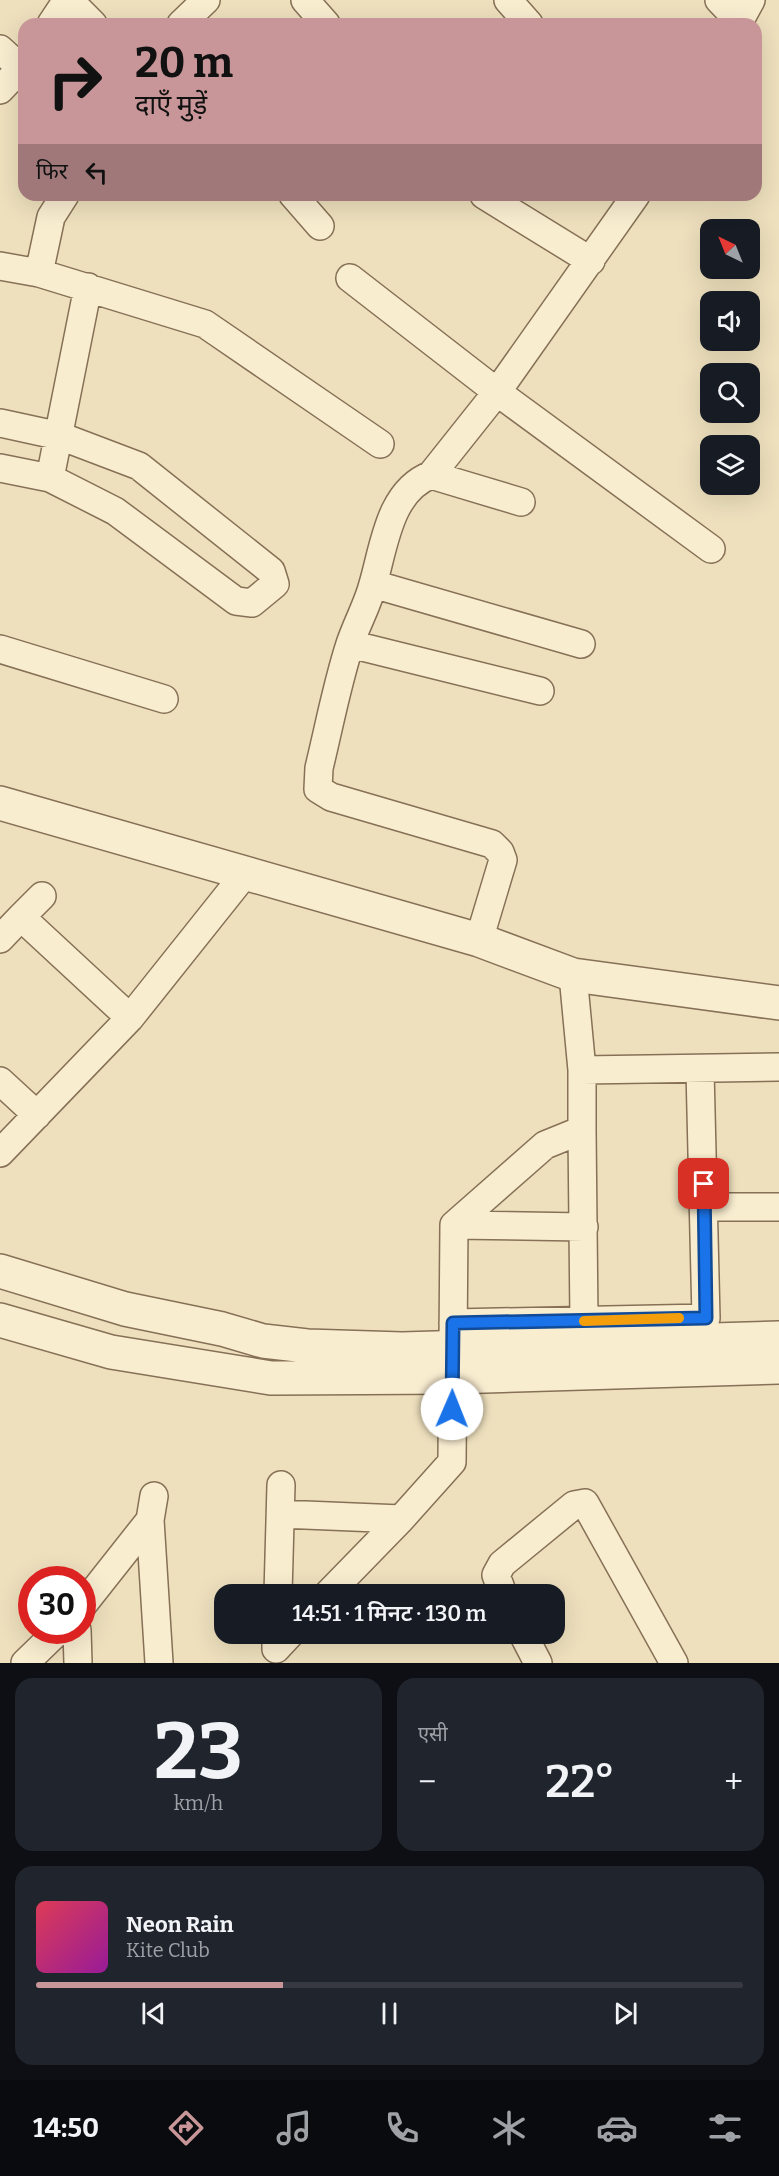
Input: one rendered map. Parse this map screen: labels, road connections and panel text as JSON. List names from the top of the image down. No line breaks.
{"north":"top left","page":{"turn":["20 m","दाएँ मुड़ें"],"then":"फिर","limit":"30","trip":"14:51 · 1 मिनट · 130 m","tile":[["23","km/h"],"एसी"],"heat":["−","22°","+"],"song":["Neon Rain","Kite Club"],"tabs":"14:50"}}
